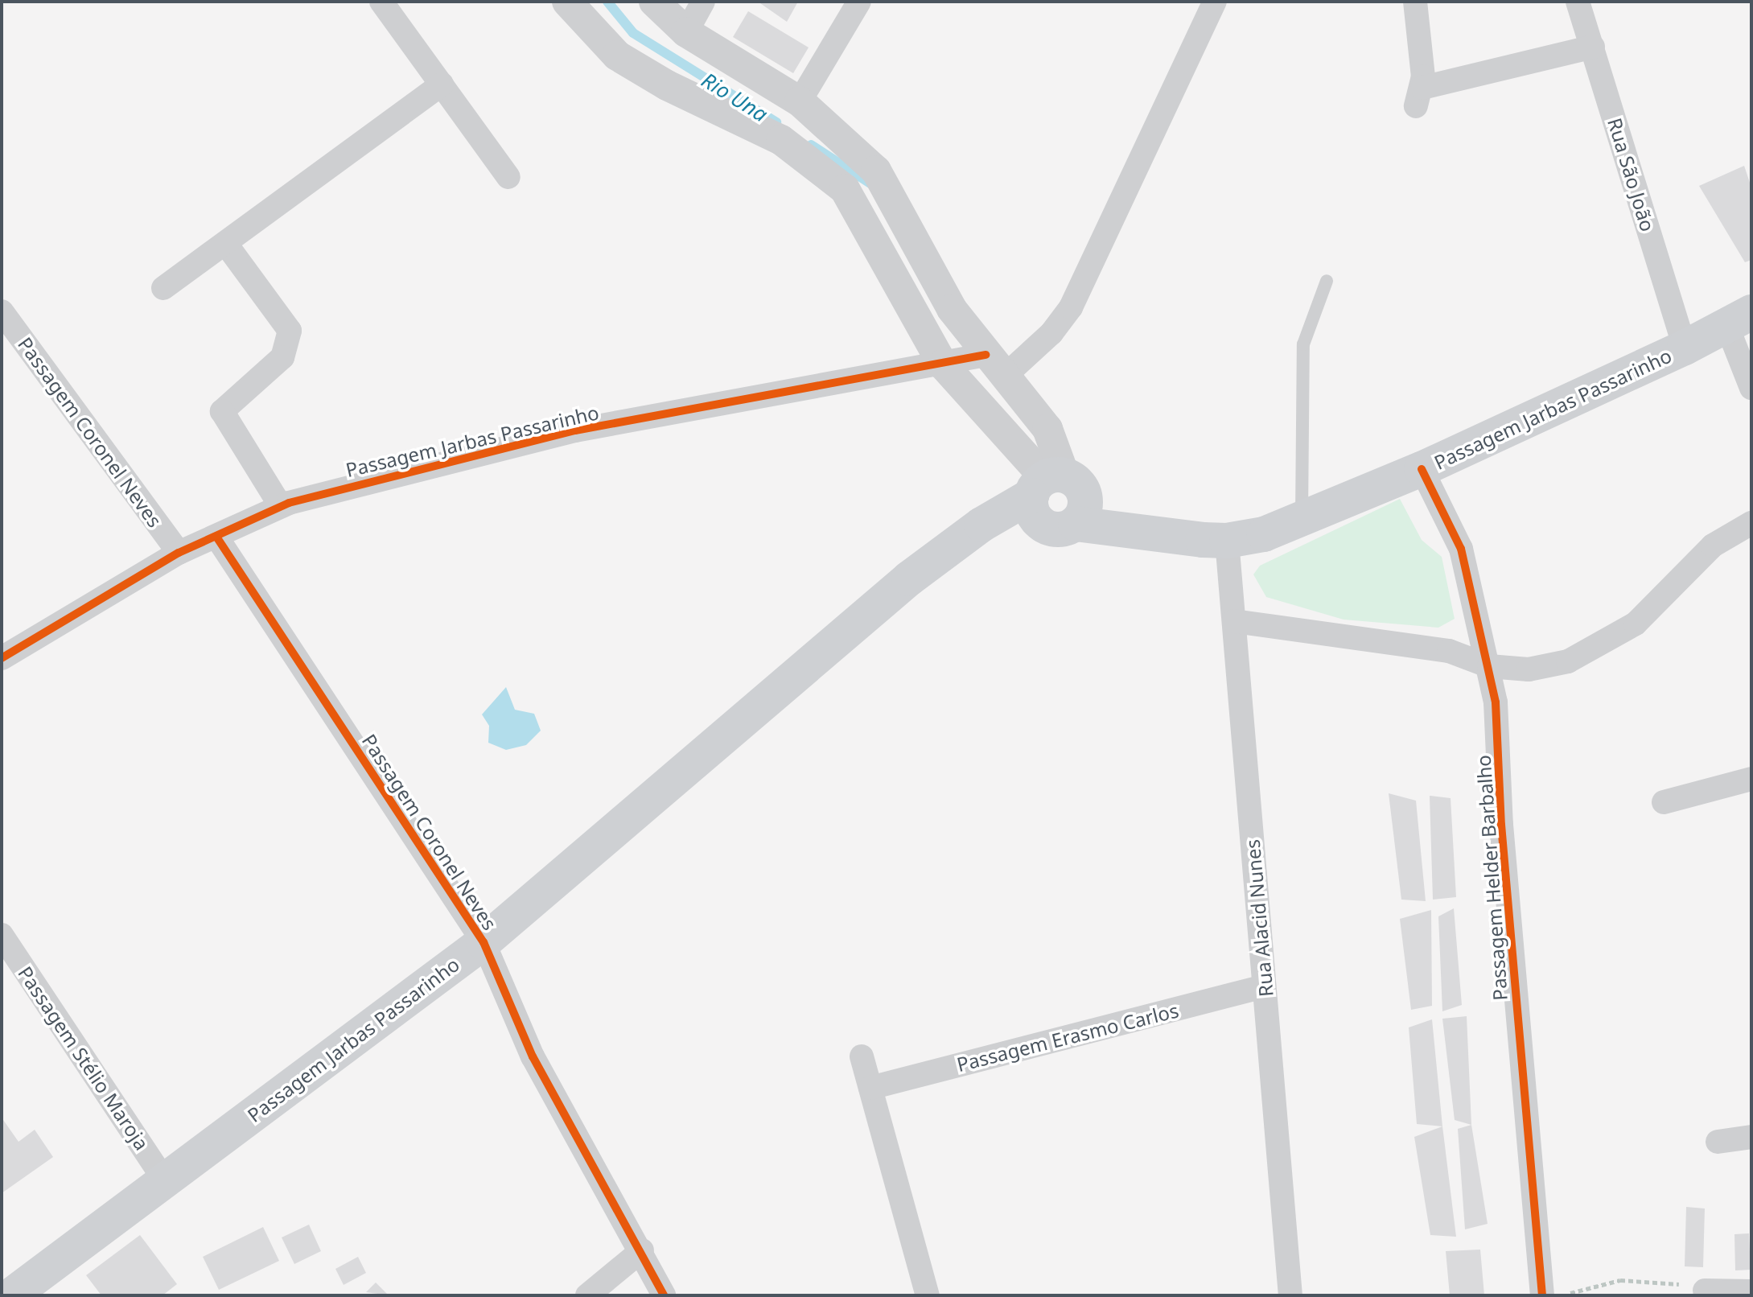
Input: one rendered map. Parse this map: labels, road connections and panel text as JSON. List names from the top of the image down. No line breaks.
{"streets":{"main road":["Passagem Jarbas Passarinho"],"street":["Rua São João","Passagem Coronel Neves","Passagem Helder Barbalho","Rua Alacid Nunes","Passagem Erasmo Carlos","Passagem Stélio Maroja"]},"crossings":[["Rua São João","Passagem Jarbas Passarinho"],["Passagem Jarbas Passarinho","Passagem Coronel Neves"],["Passagem Jarbas Passarinho","Passagem Helder Barbalho"],["Passagem Jarbas Passarinho","Rua Alacid Nunes"],["Passagem Jarbas Passarinho","Passagem Stélio Maroja"],["Rua Alacid Nunes","Passagem Erasmo Carlos"]],"water":["Rio Una"]}
